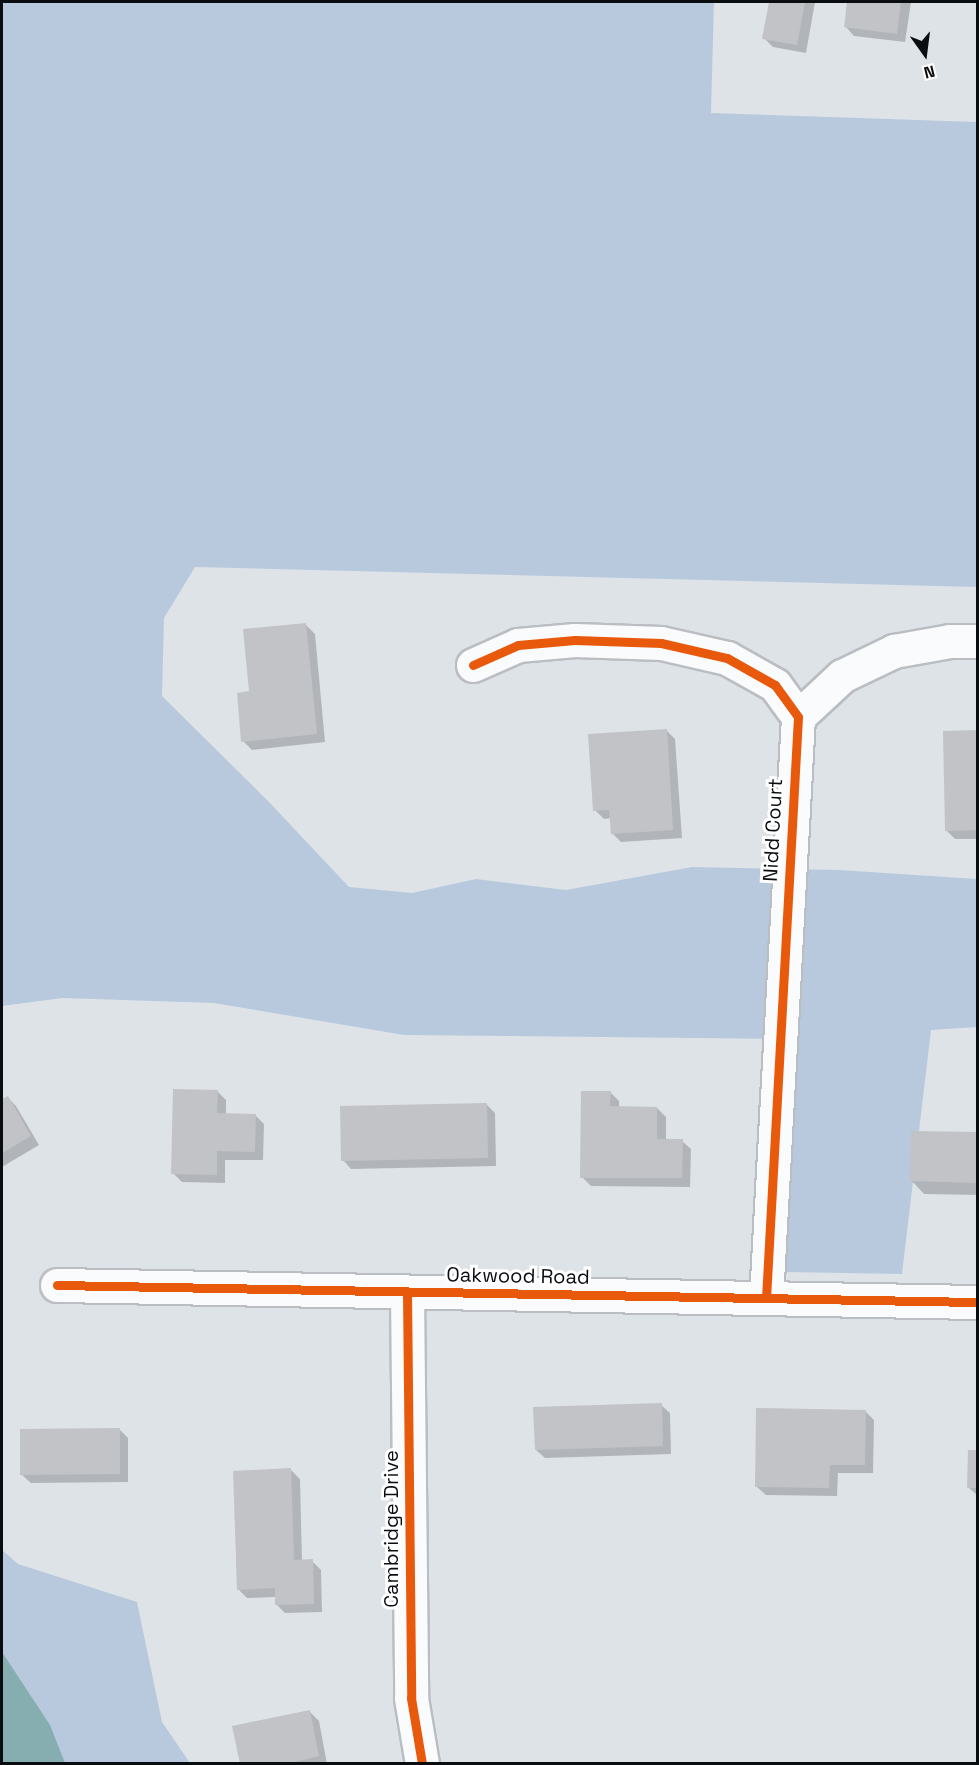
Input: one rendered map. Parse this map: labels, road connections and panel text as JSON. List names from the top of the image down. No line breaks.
{"streets":{"street":["Nidd Court","Oakwood Road","Cambridge Drive"]},"crossings":[["Nidd Court","Oakwood Road"],["Oakwood Road","Cambridge Drive"]],"north":"bottom"}
